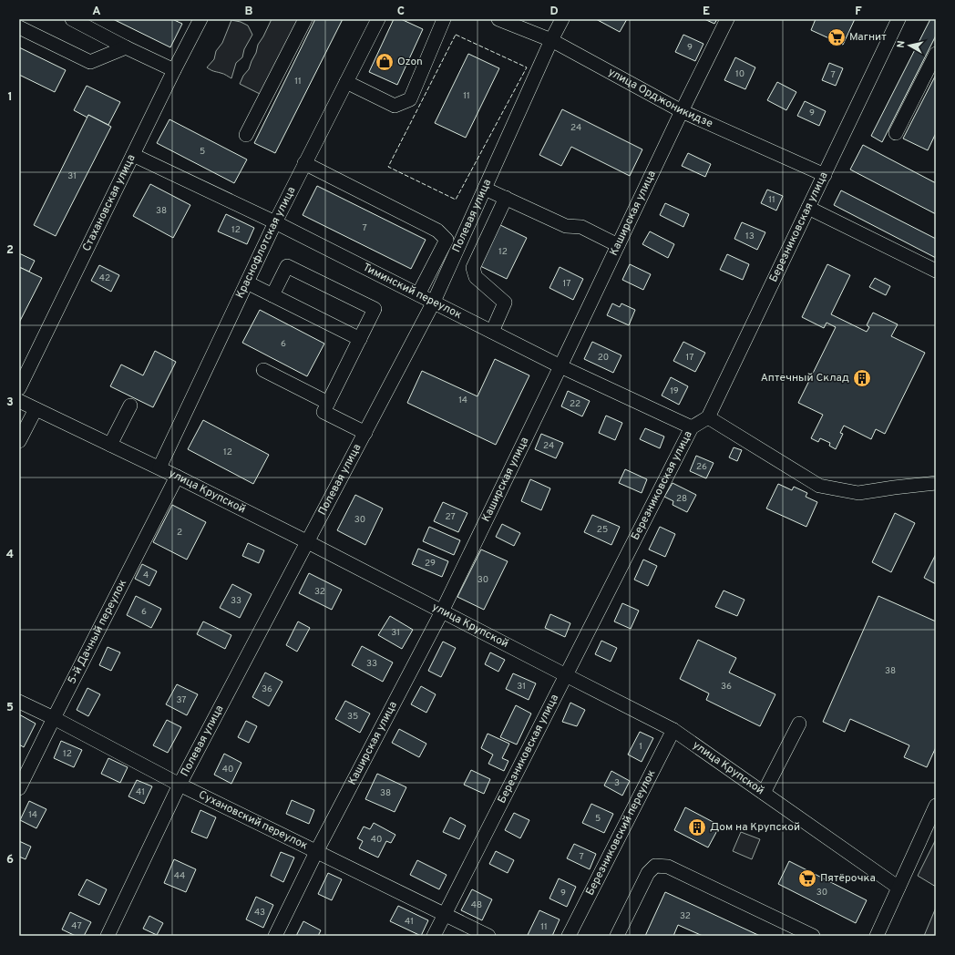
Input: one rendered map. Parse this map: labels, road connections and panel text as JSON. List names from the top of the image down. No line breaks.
{"streets":{"street":["улица Орджоникидзе","Стахановская улица","Каширская улица","Полевая улица","Березниковская улица","Краснофлотская улица","Тиминский переулок","улица Крупской","5-й Дачный переулок","Сухановский переулок","Березниковский переулок"]},"crossings":[["улица Орджоникидзе","Каширская улица"],["улица Орджоникидзе","Полевая улица"],["улица Орджоникидзе","Березниковская улица"],["Стахановская улица","Тиминский переулок"],["Каширская улица","Тиминский переулок"],["Каширская улица","улица Крупской"],["Каширская улица","Сухановский переулок"],["Полевая улица","Тиминский переулок"],["Полевая улица","улица Крупской"],["Полевая улица","Сухановский переулок"],["Березниковская улица","Тиминский переулок"],["Березниковская улица","улица Крупской"],["Березниковская улица","Сухановский переулок"],["Краснофлотская улица","Тиминский переулок"],["Краснофлотская улица","улица Крупской"],["улица Крупской","5-й Дачный переулок"],["улица Крупской","Березниковский переулок"],["5-й Дачный переулок","Сухановский переулок"]],"places":{"supermarket":["Магнит","Пятёрочка"],"shop":["Ozon"],"building":["Аптечный Склад","Дом на Крупской"]},"house_numbers":["9","10","7","11","11","9","24","5","31","11","38","7","12","13","12","42","17","6","20","17","19","14","22","24","12","26","28","27","30","25","2","29","4","30","32","33","6","31","33","38","31","36","36","37","35","1","12","40","3","41","38","14","5","40","7","44","30","9","48","43","32","41","47","11"],"north":"left","grid":{"columns":["A","B","C","D","E","F"],"rows":["1","2","3","4","5","6"]}}
